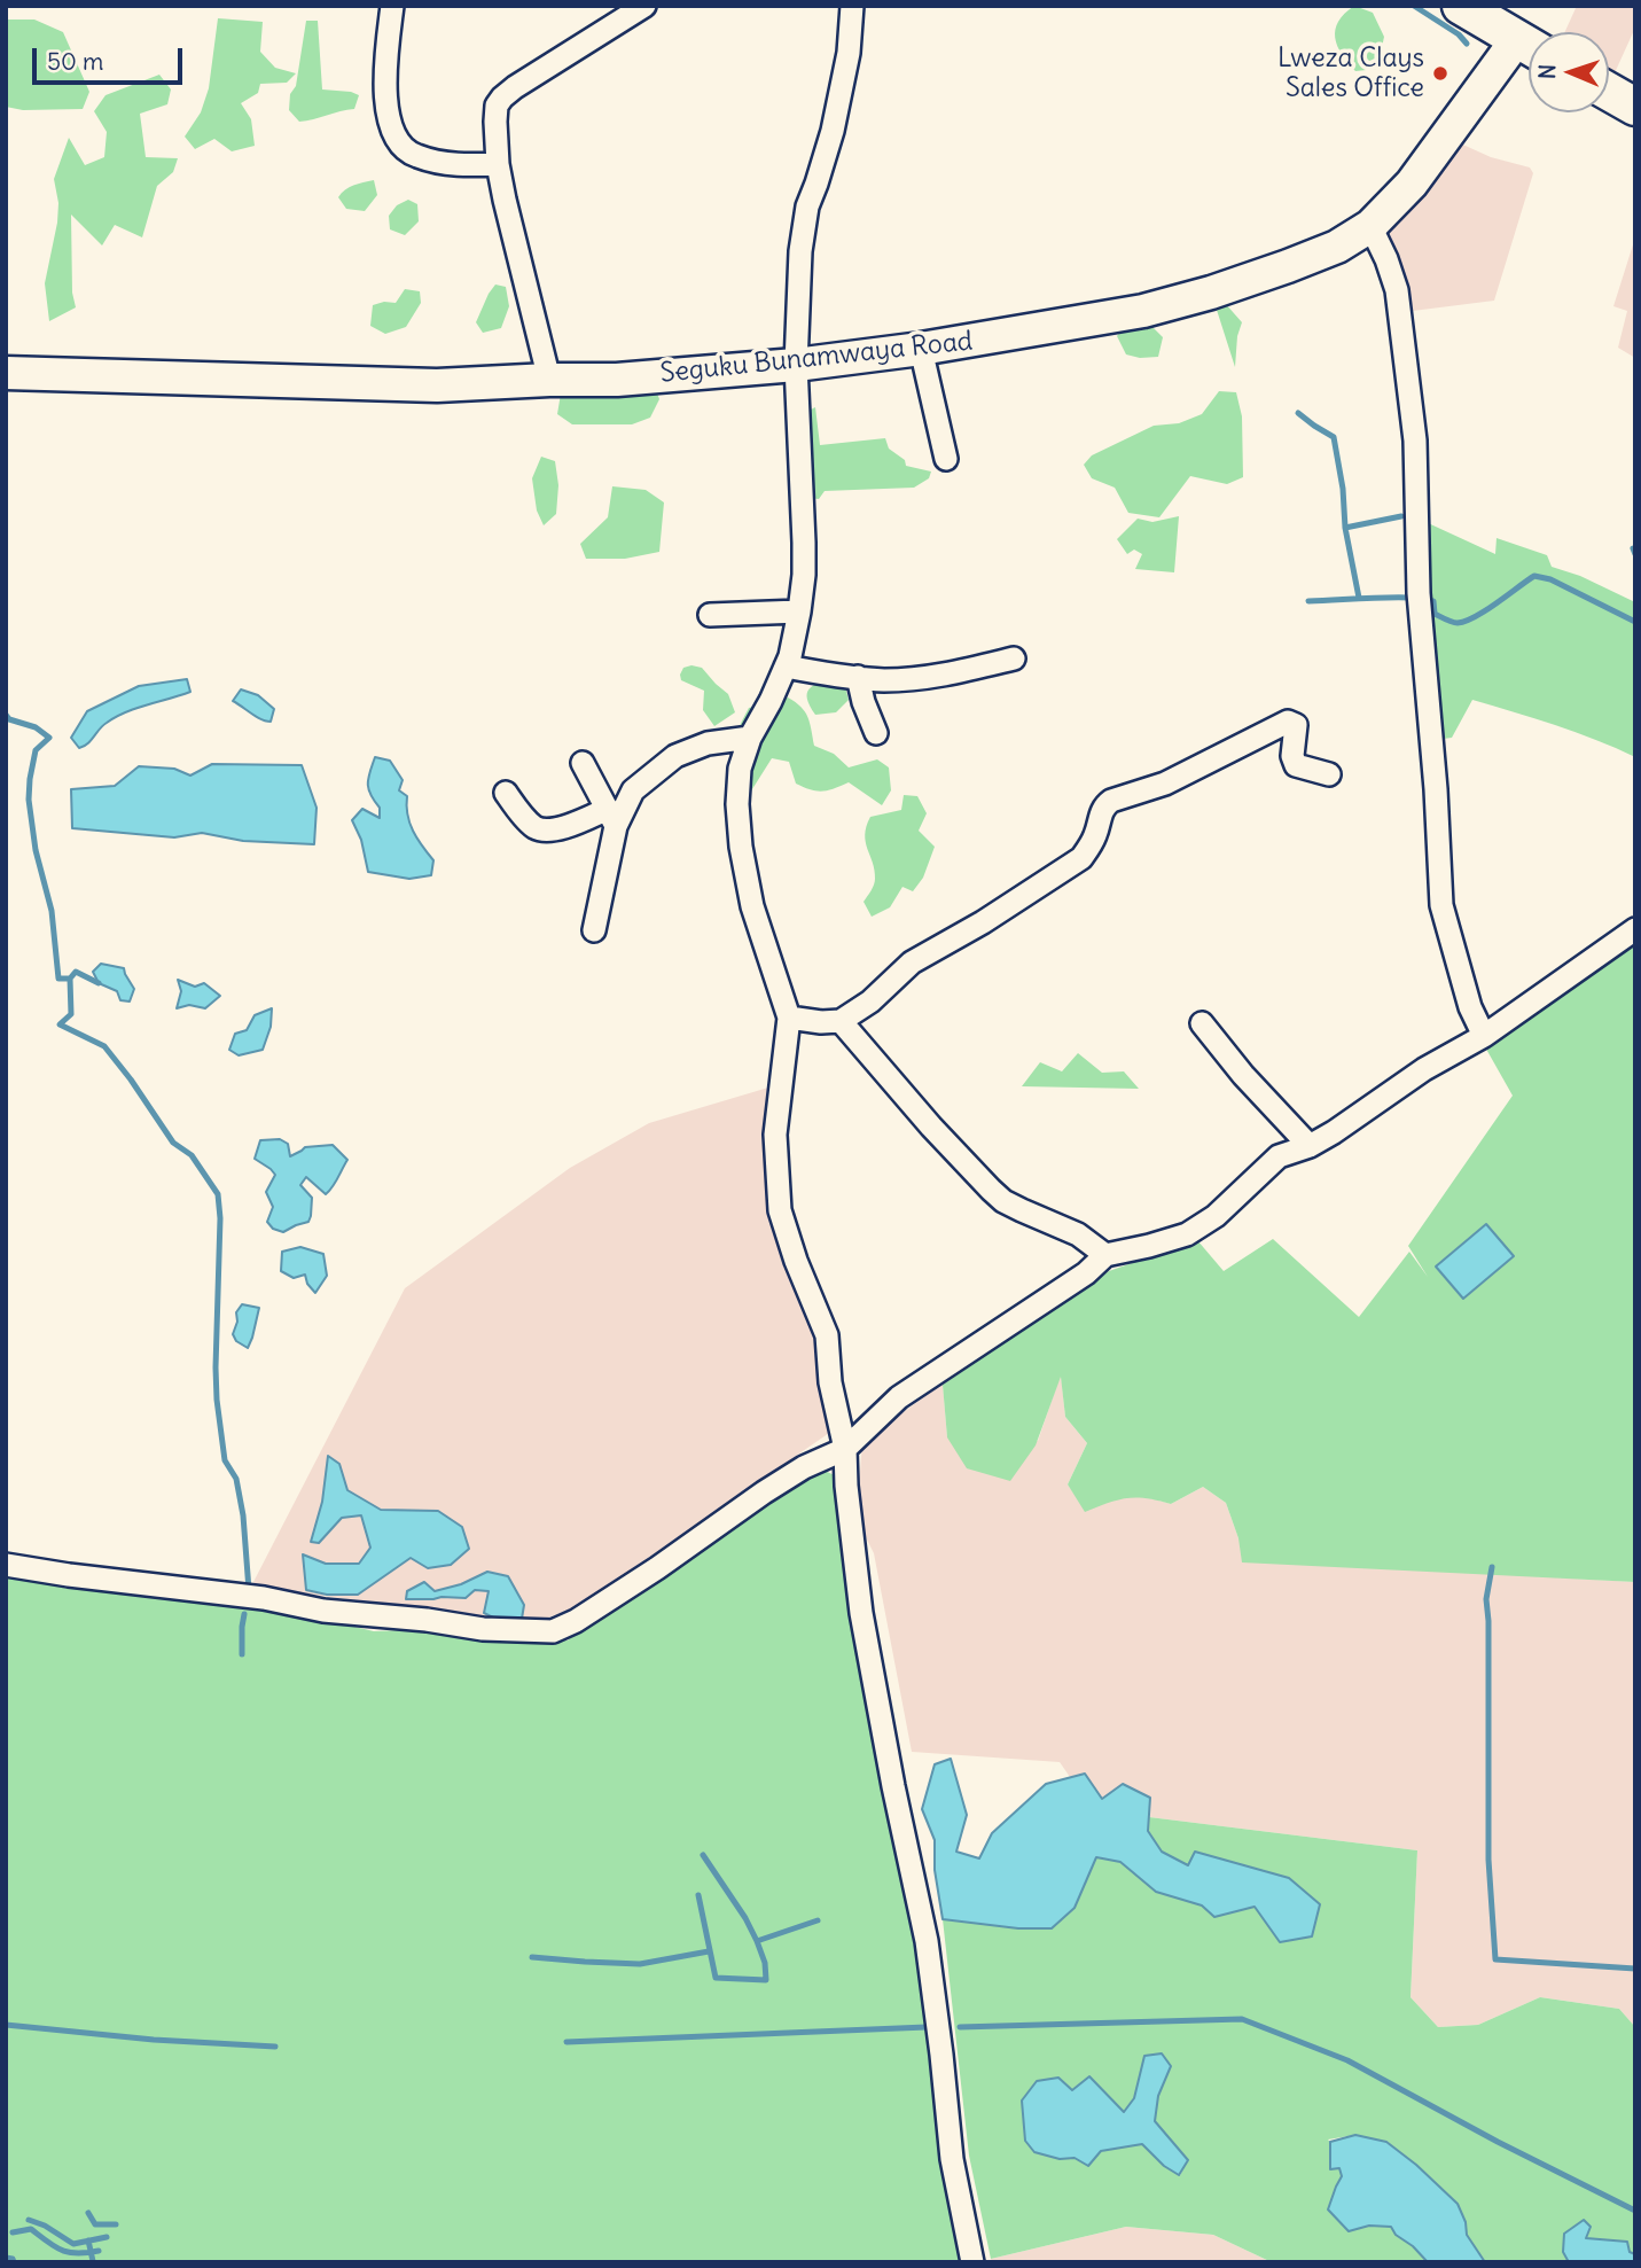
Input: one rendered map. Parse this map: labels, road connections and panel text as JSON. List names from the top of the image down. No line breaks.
{"streets":{"main road":["Seguku Bunamwaya Road"]},"places":["Lweza Clays Sales Office"],"scale_bar":"50 m","north":"left"}
